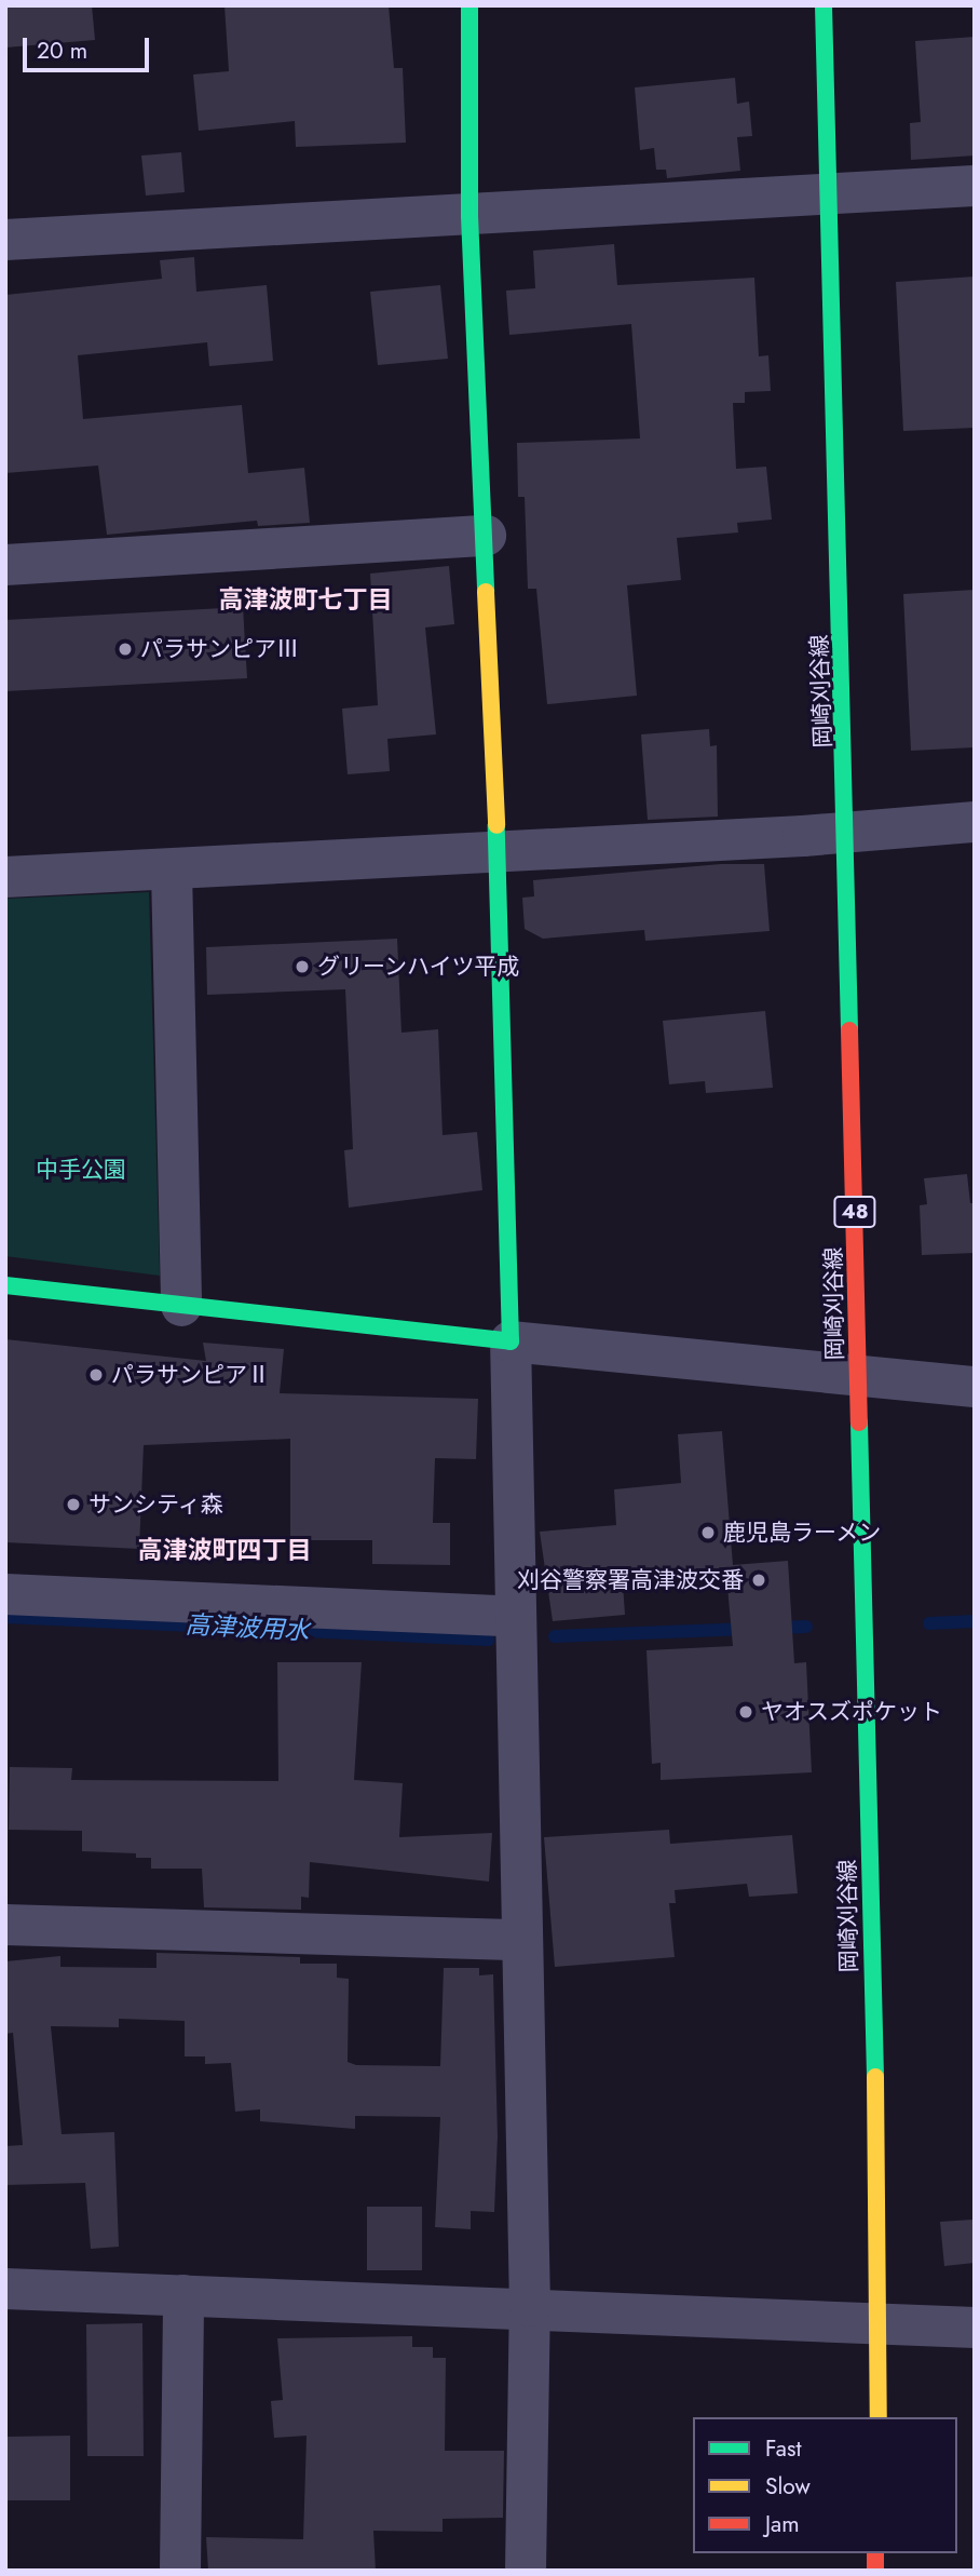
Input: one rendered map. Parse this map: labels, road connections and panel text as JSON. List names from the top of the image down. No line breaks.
{"streets":{"main road":["岡崎刈谷線","48"]},"districts":["高津波町七丁目","高津波町四丁目"],"water":["高津波用水"],"parks":["中手公園"],"places":["パラサンピアⅢ","グリーンハイツ平成","パラサンピアⅡ","サンシティ森","鹿児島ラーメン","刈谷警察署高津波交番","ヤオスズポケット"],"legend":["Fast","Slow","Jam"],"scale_bar":"20 m"}
